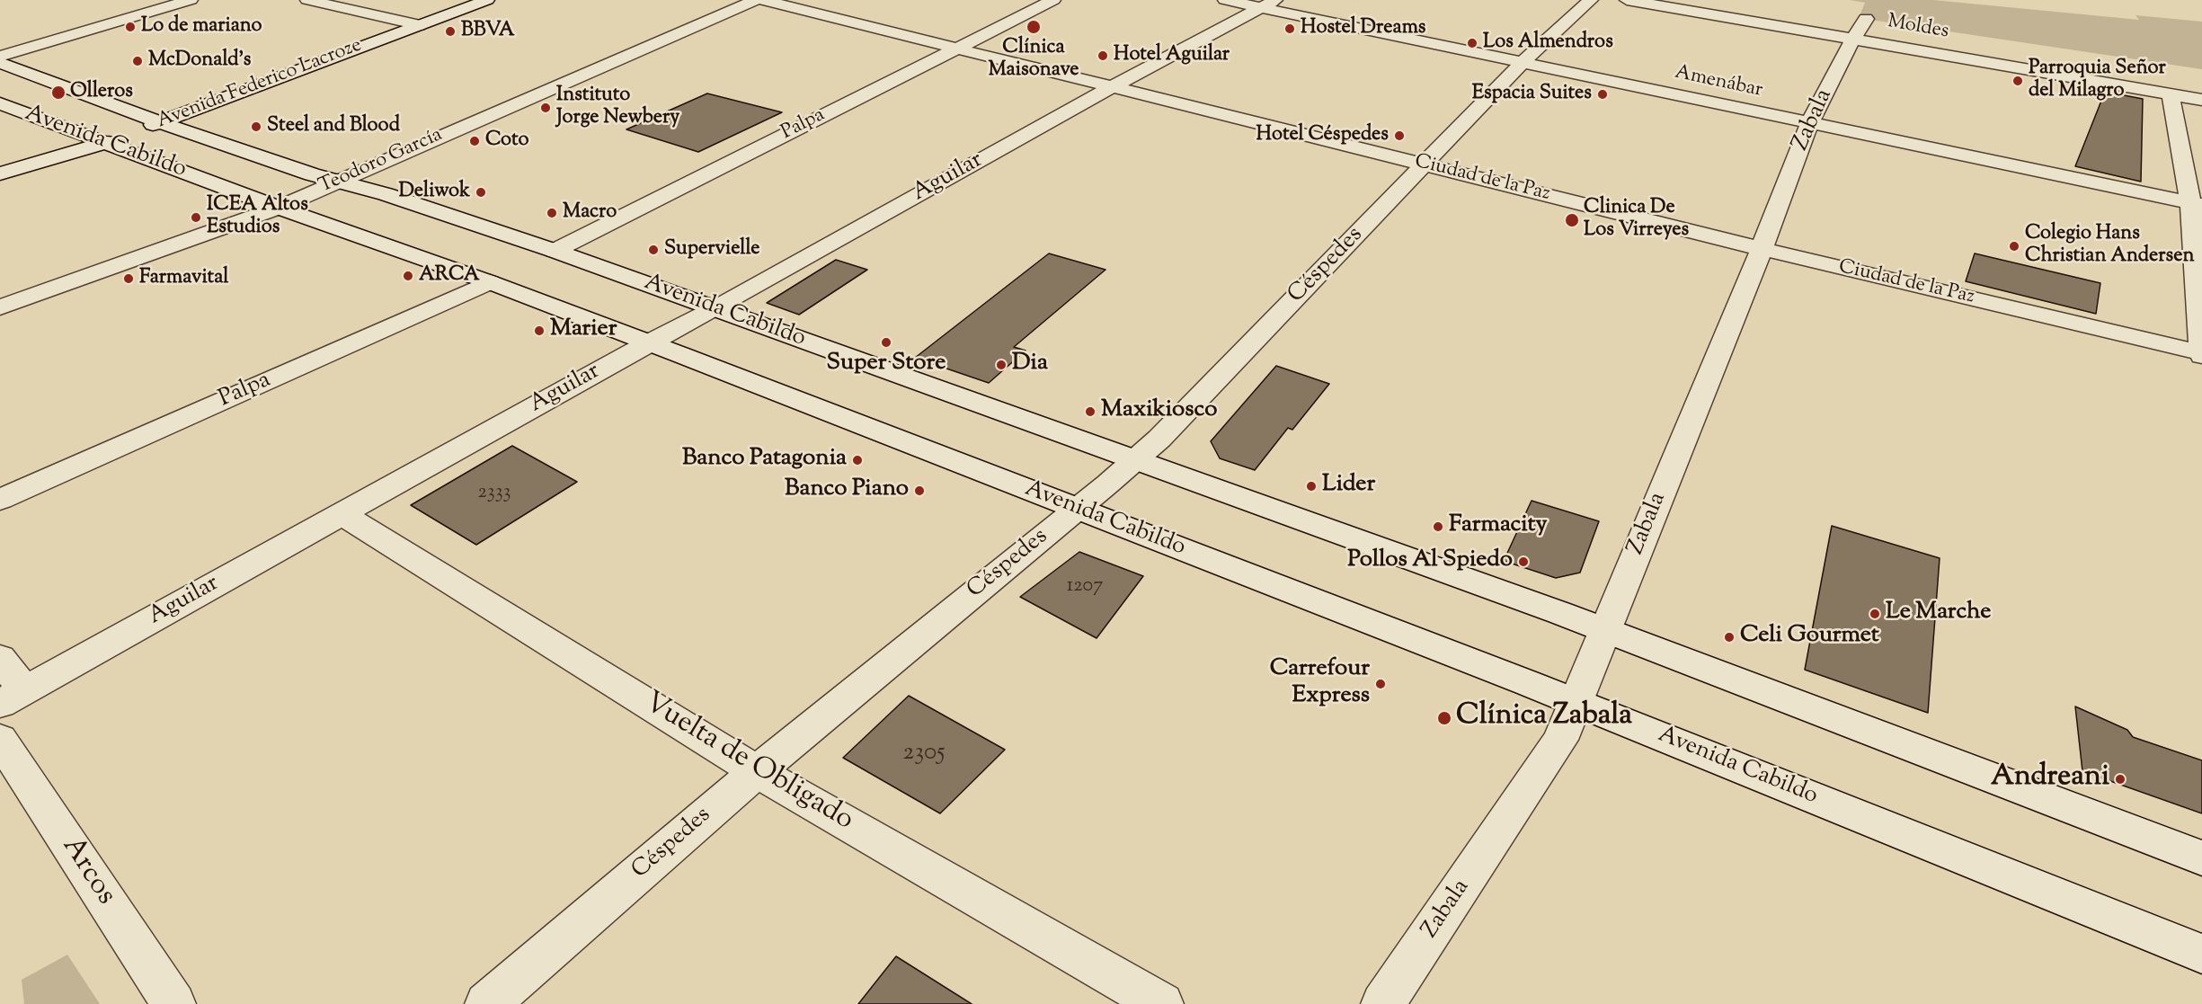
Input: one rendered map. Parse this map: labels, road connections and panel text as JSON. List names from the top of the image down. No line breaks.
{"streets":{"street":["Moldes","Amenábar","Avenida Federico Lacroze","Zabala","Palpa","Avenida Cabildo","Teodoro García","Aguilar","Ciudad de la Paz","Céspedes","Vuelta de Obligado","Arcos"]},"crossings":[["Moldes","Zabala"],["Amenábar","Zabala"],["Amenábar","Aguilar"],["Amenábar","Céspedes"],["Avenida Federico Lacroze","Avenida Cabildo"],["Zabala","Avenida Cabildo"],["Zabala","Ciudad de la Paz"],["Palpa","Avenida Cabildo"],["Palpa","Ciudad de la Paz"],["Avenida Cabildo","Teodoro García"],["Avenida Cabildo","Aguilar"],["Avenida Cabildo","Céspedes"],["Aguilar","Ciudad de la Paz"],["Aguilar","Vuelta de Obligado"],["Ciudad de la Paz","Céspedes"],["Céspedes","Vuelta de Obligado"]],"places":["Lo de mariano","Clínica Maisonave","Hostel Dreams","BBVA","Los Almendros","Hotel Aguilar","McDonald's","Parroquia Señor del Milagro","Olleros","Espacia Suites","Instituto Jorge Newbery","Steel and Blood","Hotel Céspedes","Coto","Deliwok","Macro","ICEA Altos Estudios","Clinica De Los Virreyes","Colegio Hans Christian Andersen","Supervielle","ARCA","Farmavital","Marier","Super Store","Dia","Maxikiosco","Banco Patagonia","Lider","Banco Piano","Farmacity","Pollos Al Spiedo","Le Marche","Celi Gourmet","Carrefour Express","Clínica Zabala","Andreani"],"house_numbers":["2333","1207","2305"]}
